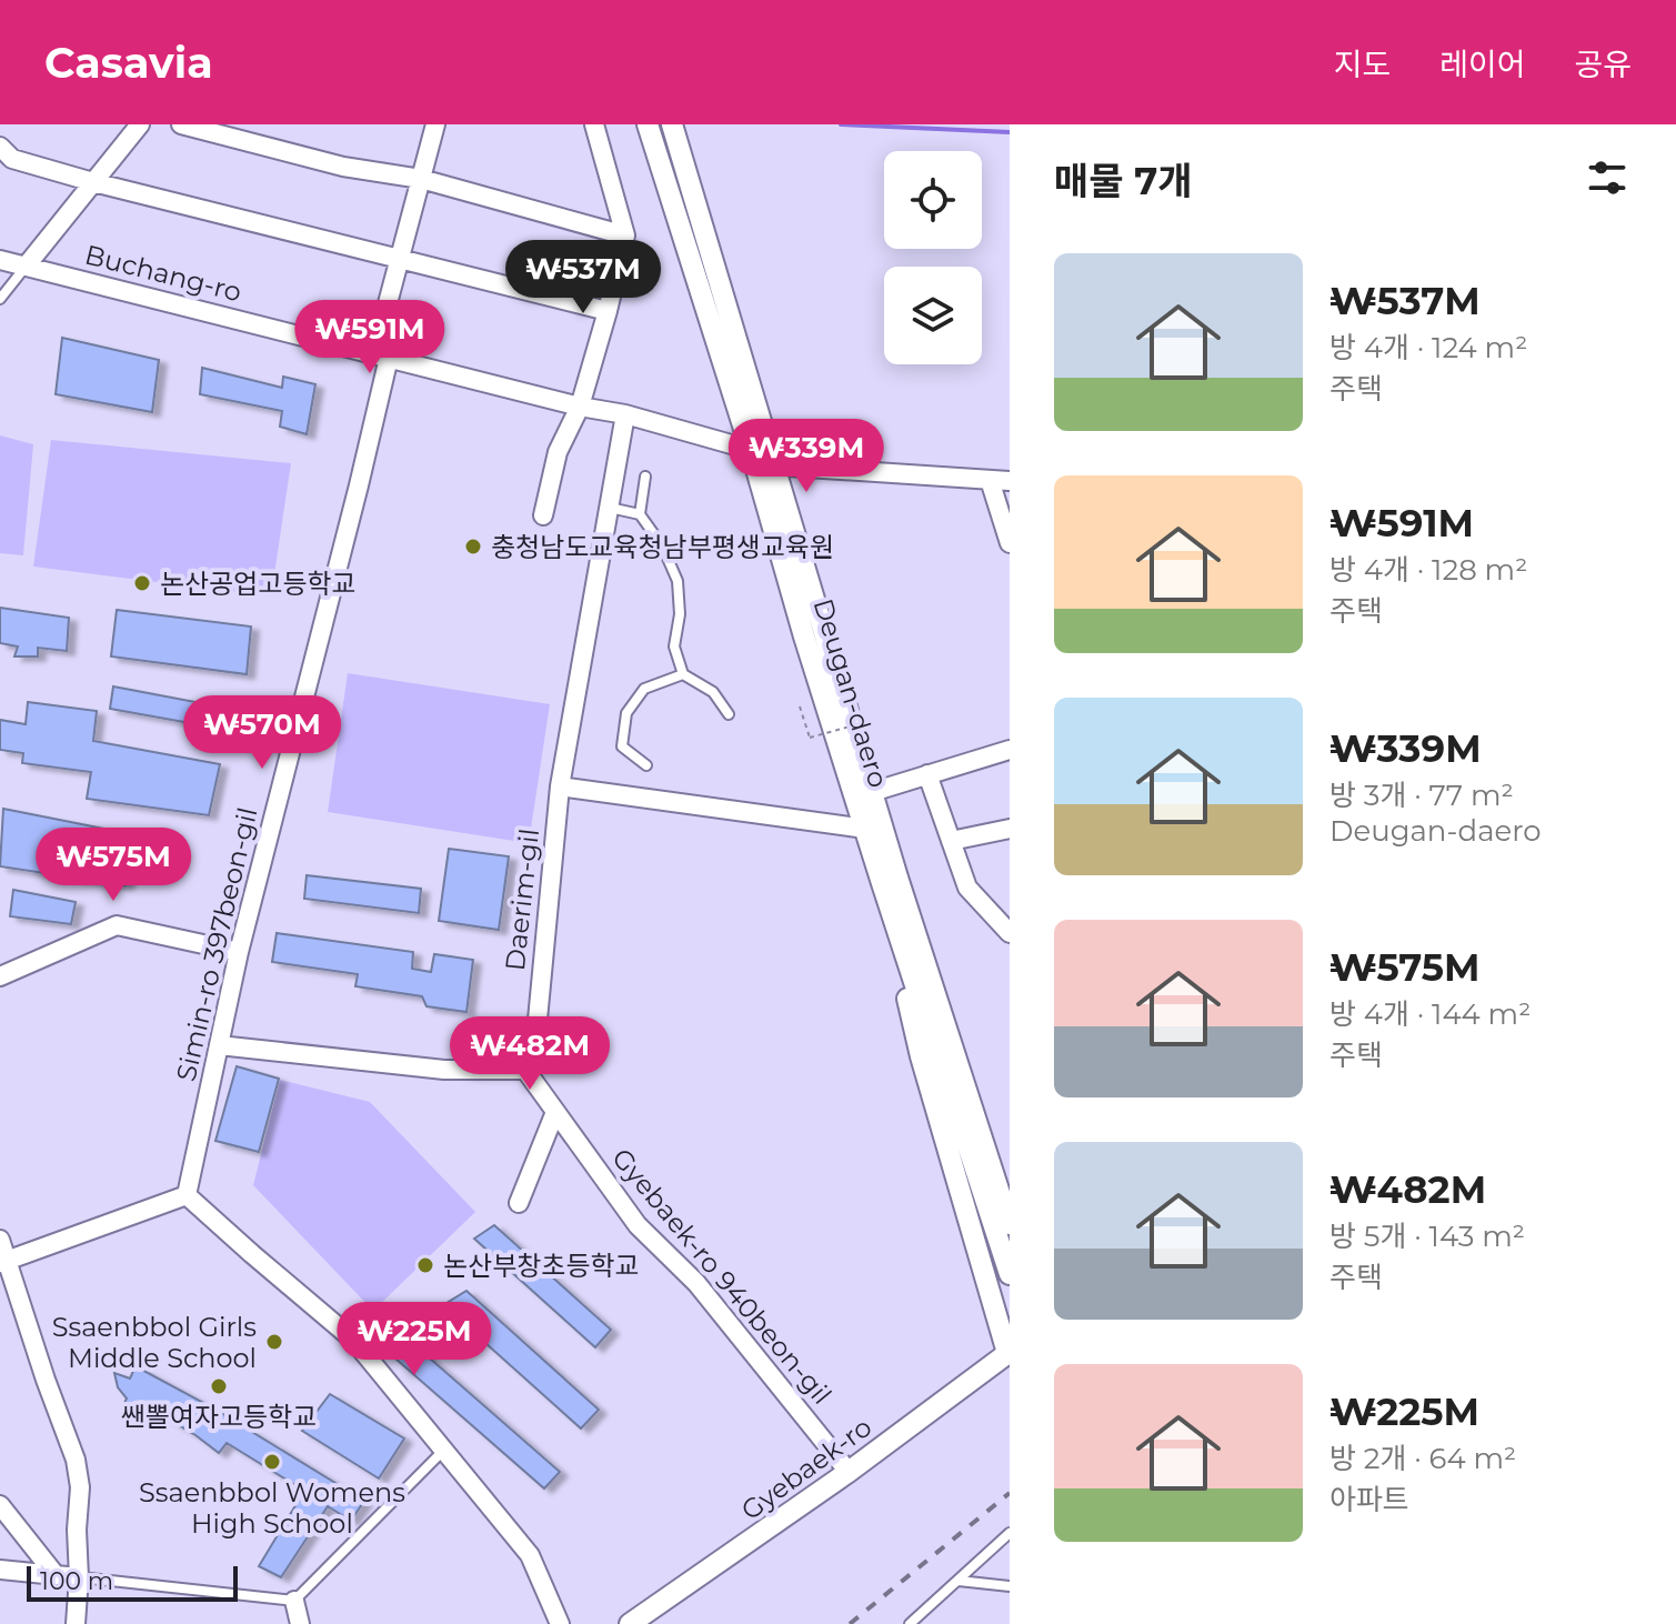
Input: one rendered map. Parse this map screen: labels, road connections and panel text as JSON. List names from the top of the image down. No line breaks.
{"streets":{"street":["Buchang-ro","Deugan-daero","Daerim-gil","Simin-ro 397beon-gil","Gyebaek-ro 940beon-gil","Gyebaek-ro"]},"crossings":[["Buchang-ro","Deugan-daero"],["Buchang-ro","Simin-ro 397beon-gil"],["Daerim-gil","Gyebaek-ro 940beon-gil"],["Gyebaek-ro 940beon-gil","Gyebaek-ro"]],"places":["충청남도교육청남부평생교육원","논산공업고등학교","논산부창초등학교","Ssaenbbol Girls Middle School","쌘뽈여자고등학교","Ssaenbbol Womens High School"],"scale_bar":"100 m","page":{"header":"Casavia","nav":["지도","레이어","공유"],"heading":"매물 7개","list":[{"name":"₩537M","note":"방 4개 · 124 m² · 주택"},{"name":"₩591M","note":"방 4개 · 128 m² · 주택"},{"name":"₩339M","note":"방 3개 · 77 m² · Deugan-daero"},{"name":"₩575M","note":"방 4개 · 144 m² · 주택"},{"name":"₩482M","note":"방 5개 · 143 m² · 주택"},{"name":"₩225M","note":"방 2개 · 64 m² · 아파트"}],"price":["₩537M","₩591M","₩339M","₩570M","₩575M","₩482M","₩225M"],"scale":"100 m"}}
